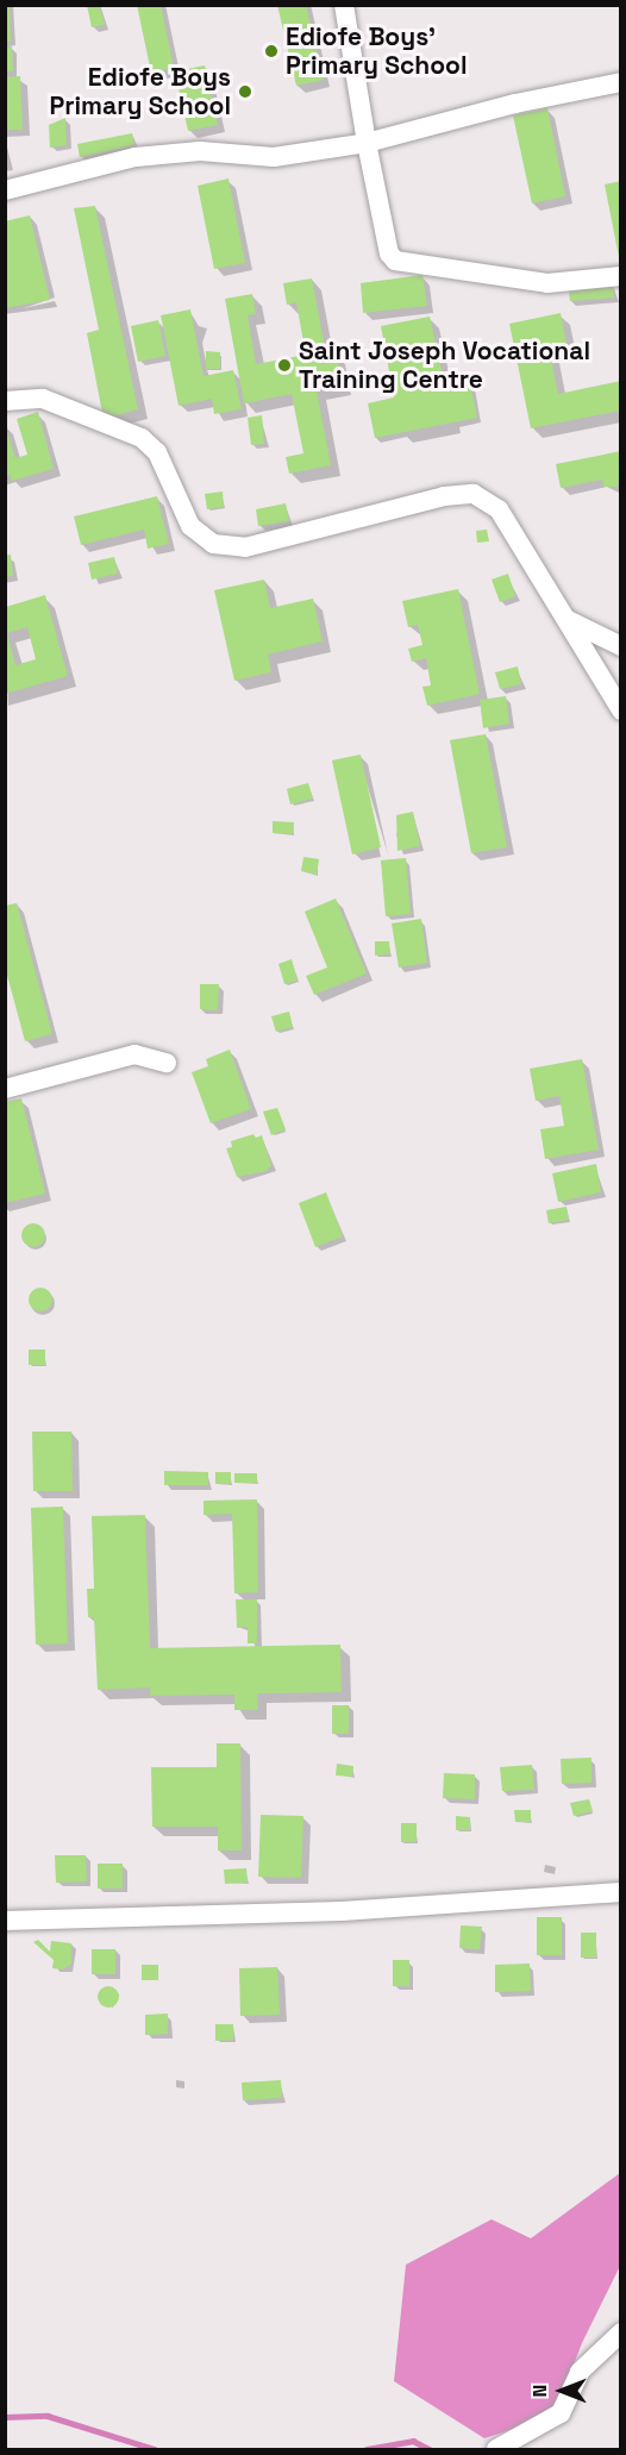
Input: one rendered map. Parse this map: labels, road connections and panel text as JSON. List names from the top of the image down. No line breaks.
{"places":["Ediofe Boys' Primary School","Ediofe Boys Primary School","Saint Joseph Vocational Training Centre"],"north":"left"}
